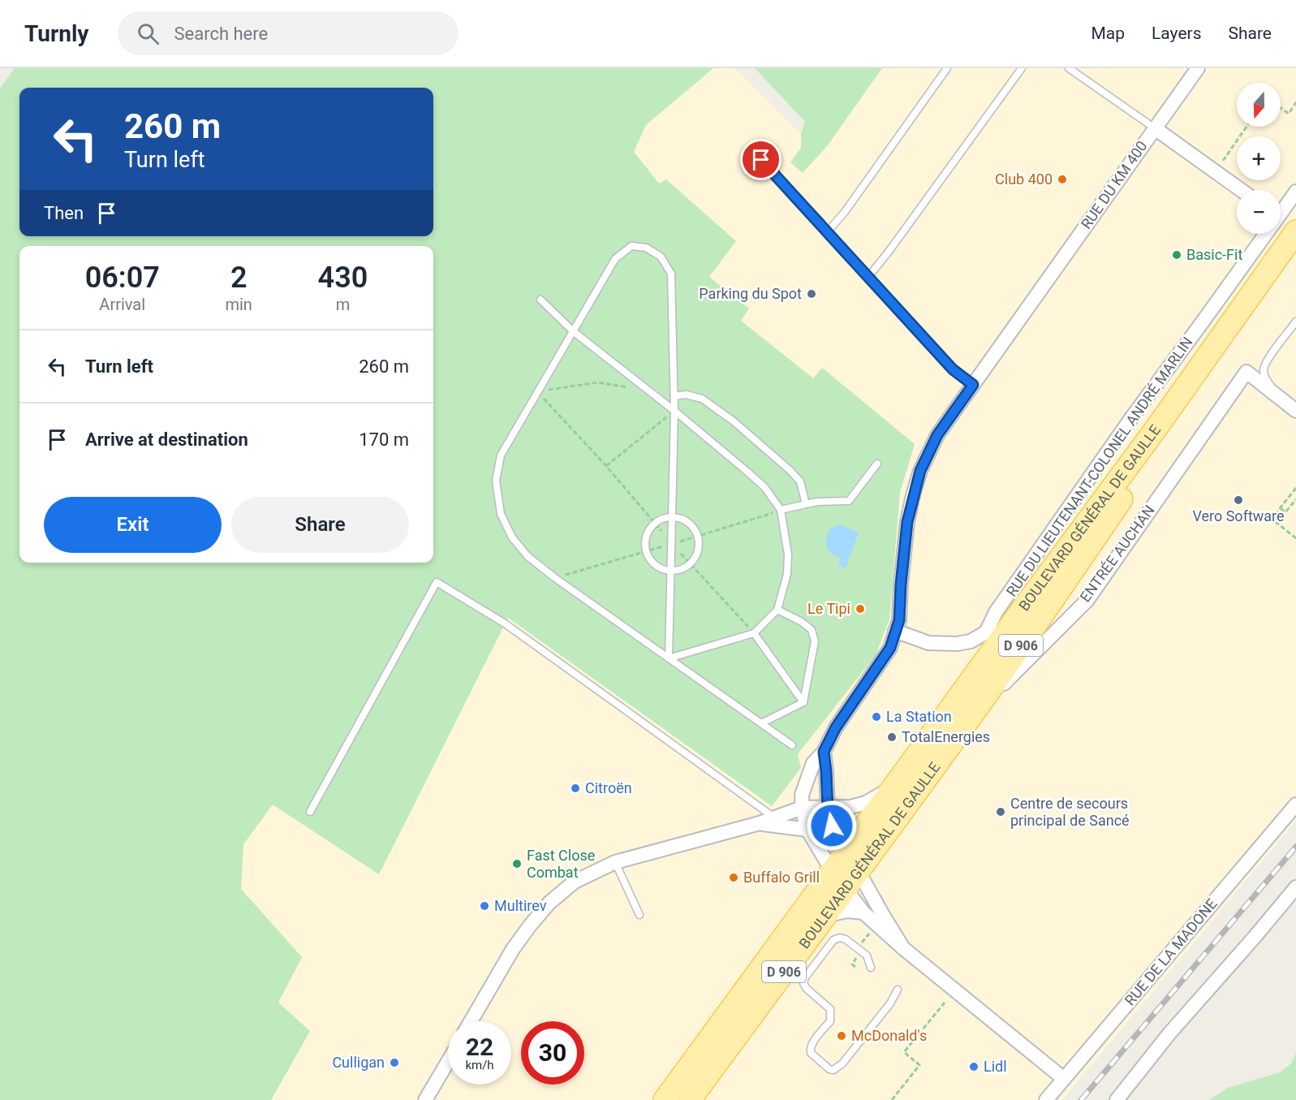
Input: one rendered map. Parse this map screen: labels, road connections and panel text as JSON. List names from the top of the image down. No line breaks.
{"streets":{"main road":["BOULEVARD GÉNÉRAL DE GAULLE","D 906"],"street":["RUE DU KM 400","RUE DU LIEUTENANT-COLONEL ANDRÉ MARLIN","ENTRÉE AUCHAN","RUE DE LA MADONE"]},"crossings":[["RUE DU KM 400","RUE DU LIEUTENANT-COLONEL ANDRÉ MARLIN"],["BOULEVARD GÉNÉRAL DE GAULLE","ENTRÉE AUCHAN"],["BOULEVARD GÉNÉRAL DE GAULLE","D 906"]],"places":["Club 400","Basic-Fit","Parking du Spot","Vero Software","Le Tipi","La Station","TotalEnergies","Citroën","Centre de secours principal de Sancé","Fast Close Combat","Buffalo Grill","Multirev","McDonald's","Culligan","Lidl"],"north":"bottom","page":{"header":"Turnly","search":"Search here","nav":["Map","Layers","Share"],"map_buttons":["+","−"],"turn":["260 m","Turn left"],"then":"Then","eta":["06:07","Arrival","2","min","430","m"],"list":[{"name":"Turn left","value":"260 m"},{"name":"Arrive at destination","value":"170 m"}],"buttons":["Exit","Share"],"speed":"22 km/h","limit":"30"}}
